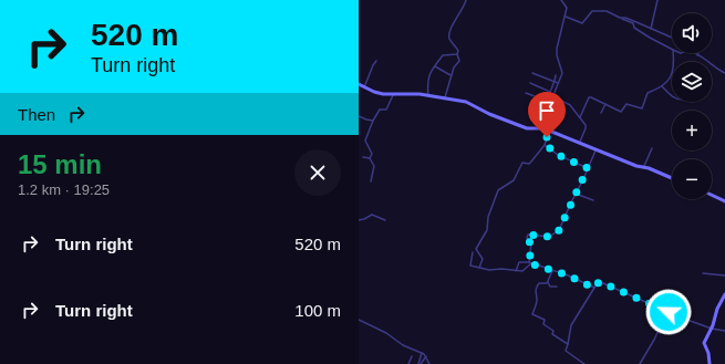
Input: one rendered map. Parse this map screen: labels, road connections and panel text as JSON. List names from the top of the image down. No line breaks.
{"page":{"turn":["520 m","Turn right"],"map_buttons":["+","−"],"then":"Then","heading":["15 min","1.2 km · 19:25"],"list":[{"name":"Turn right","value":"520 m"},{"name":"Turn right","value":"100 m"}]}}
